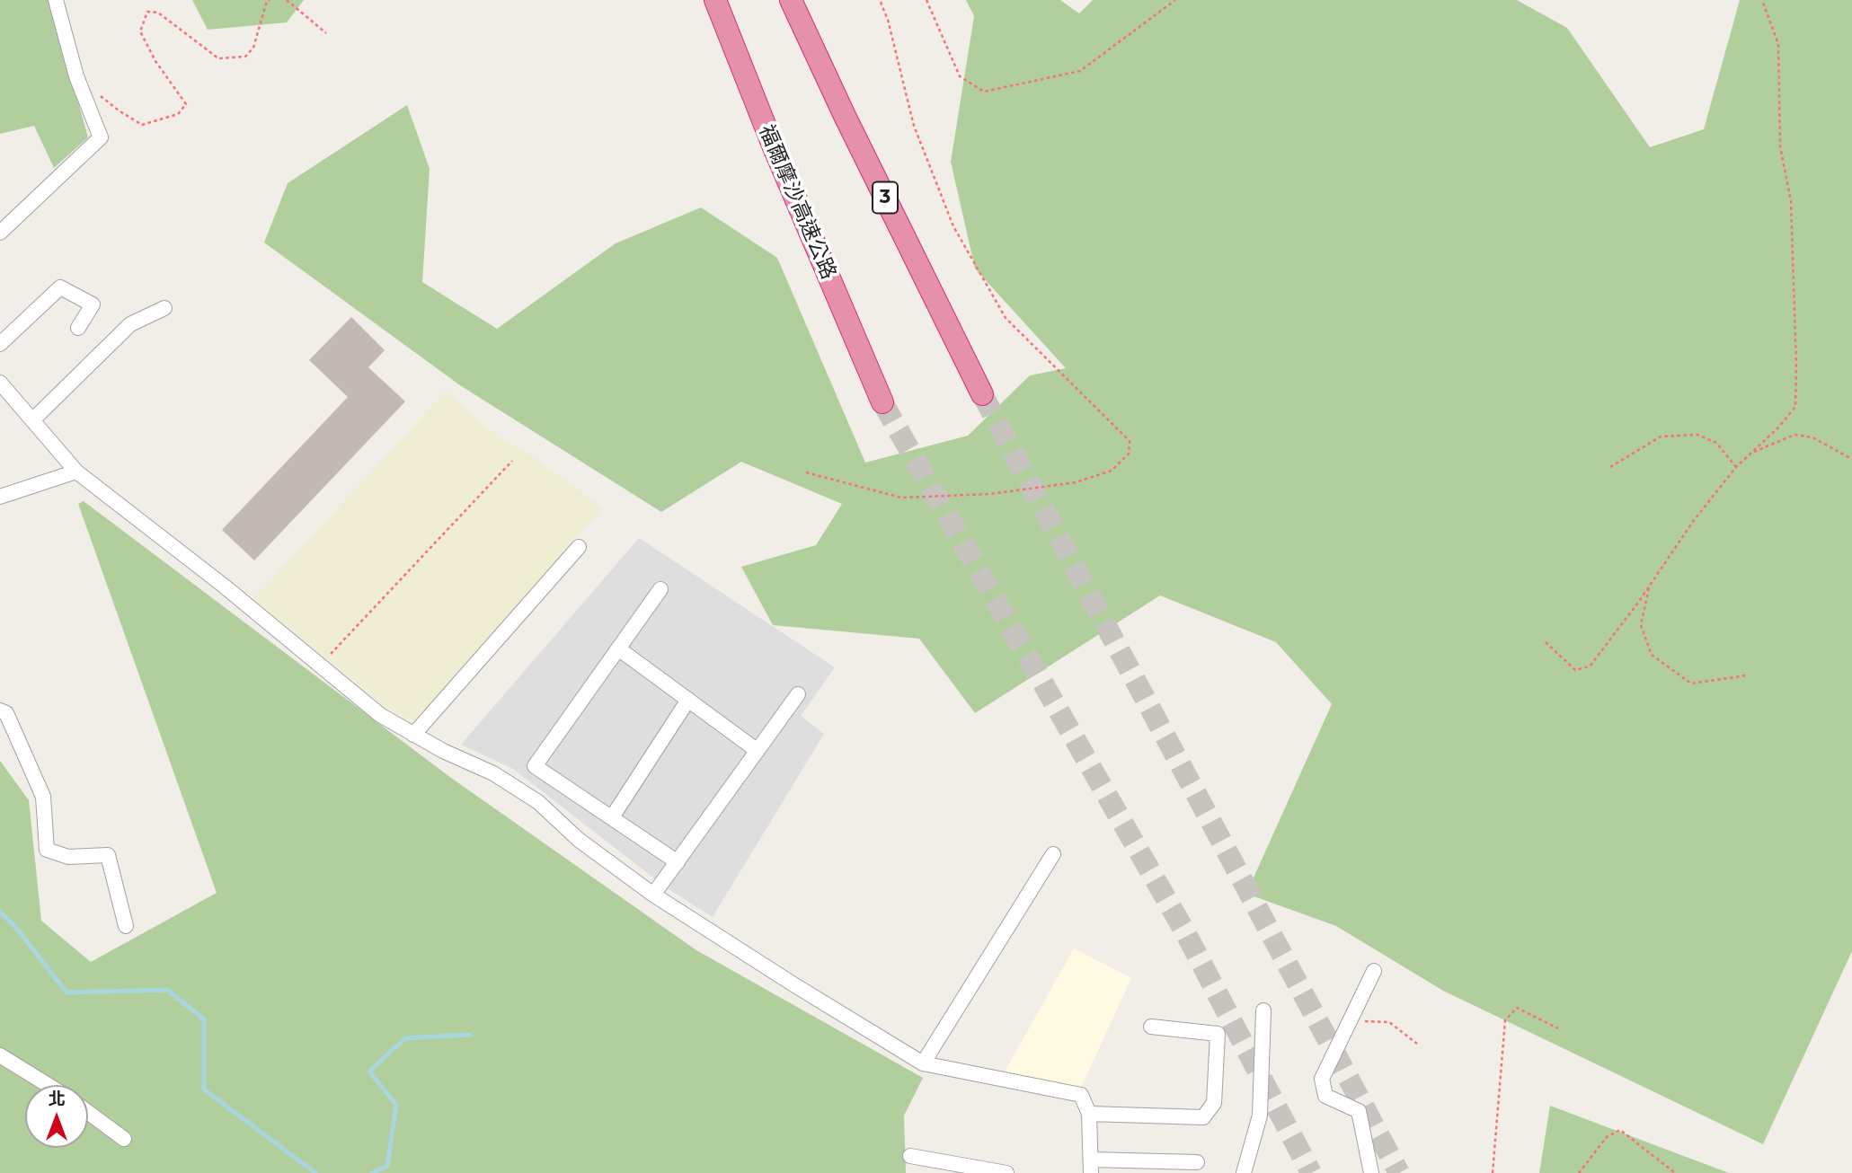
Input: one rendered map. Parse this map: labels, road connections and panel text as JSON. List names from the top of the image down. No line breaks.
{"streets":{"highway":["3","福爾摩沙高速公路"]},"north":"top"}
